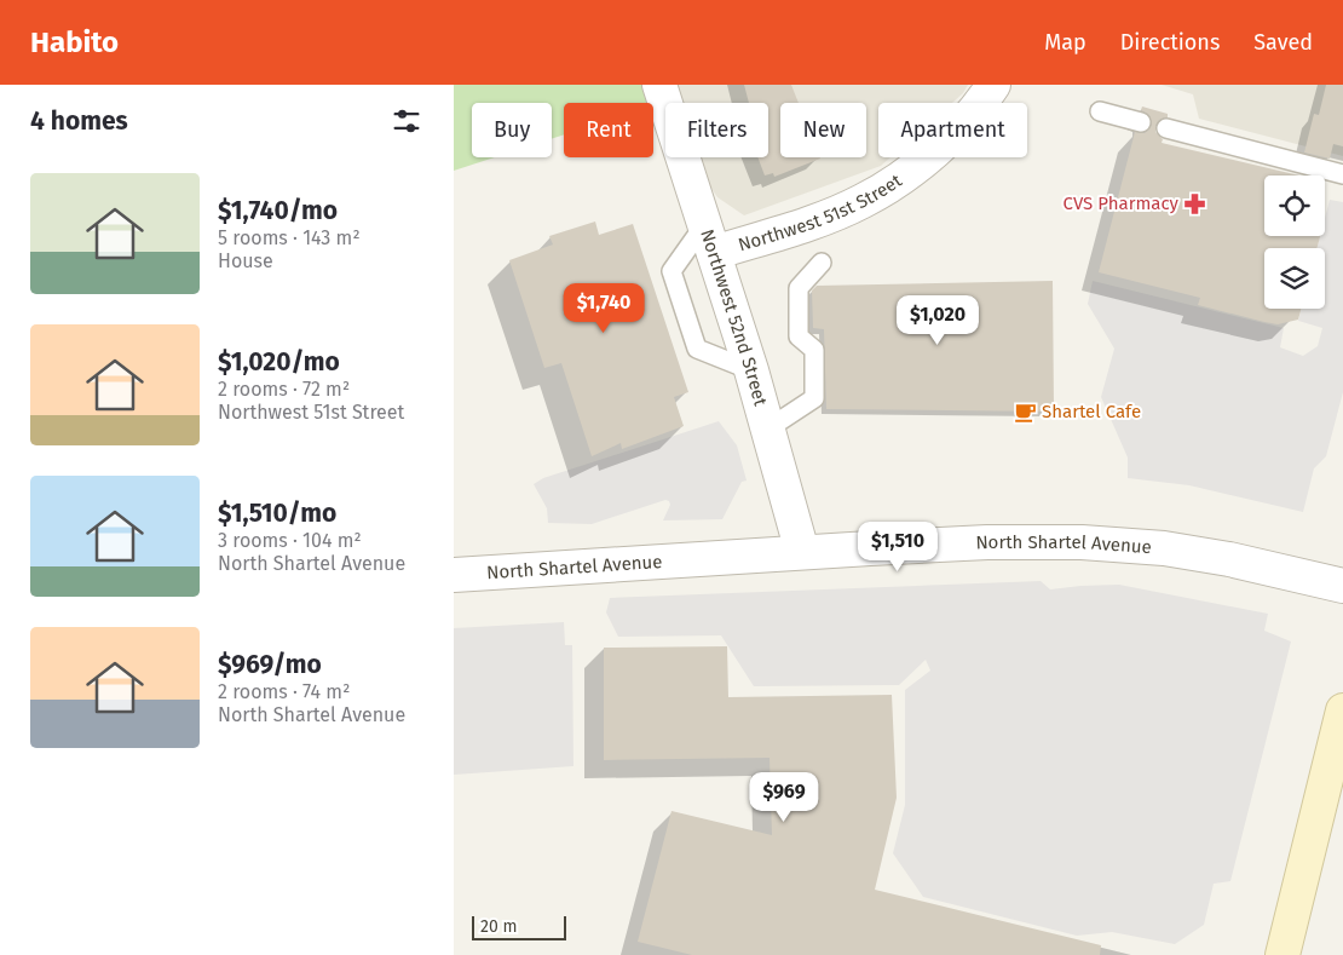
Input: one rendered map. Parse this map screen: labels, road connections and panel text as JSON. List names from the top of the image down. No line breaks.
{"streets":{"street":["Northwest 51st Street","Northwest 52nd Street","North Shartel Avenue"]},"crossings":[["Northwest 51st Street","Northwest 52nd Street"],["Northwest 52nd Street","North Shartel Avenue"]],"places":{"pharmacy":["CVS Pharmacy"],"cafe":["Shartel Cafe"]},"scale_bar":"20 m","page":{"header":"Habito","nav":["Map","Directions","Saved"],"heading":"4 homes","chip":["Buy","Rent","Filters","New","Apartment"],"list":[{"name":"$1,740/mo","note":"5 rooms · 143 m² · House"},{"name":"$1,020/mo","note":"2 rooms · 72 m² · Northwest 51st Street"},{"name":"$1,510/mo","note":"3 rooms · 104 m² · North Shartel Avenue"},{"name":"$969/mo","note":"2 rooms · 74 m² · North Shartel Avenue"}],"price":["$1,740","$1,020","$1,510","$969"],"scale":"20 m"}}
